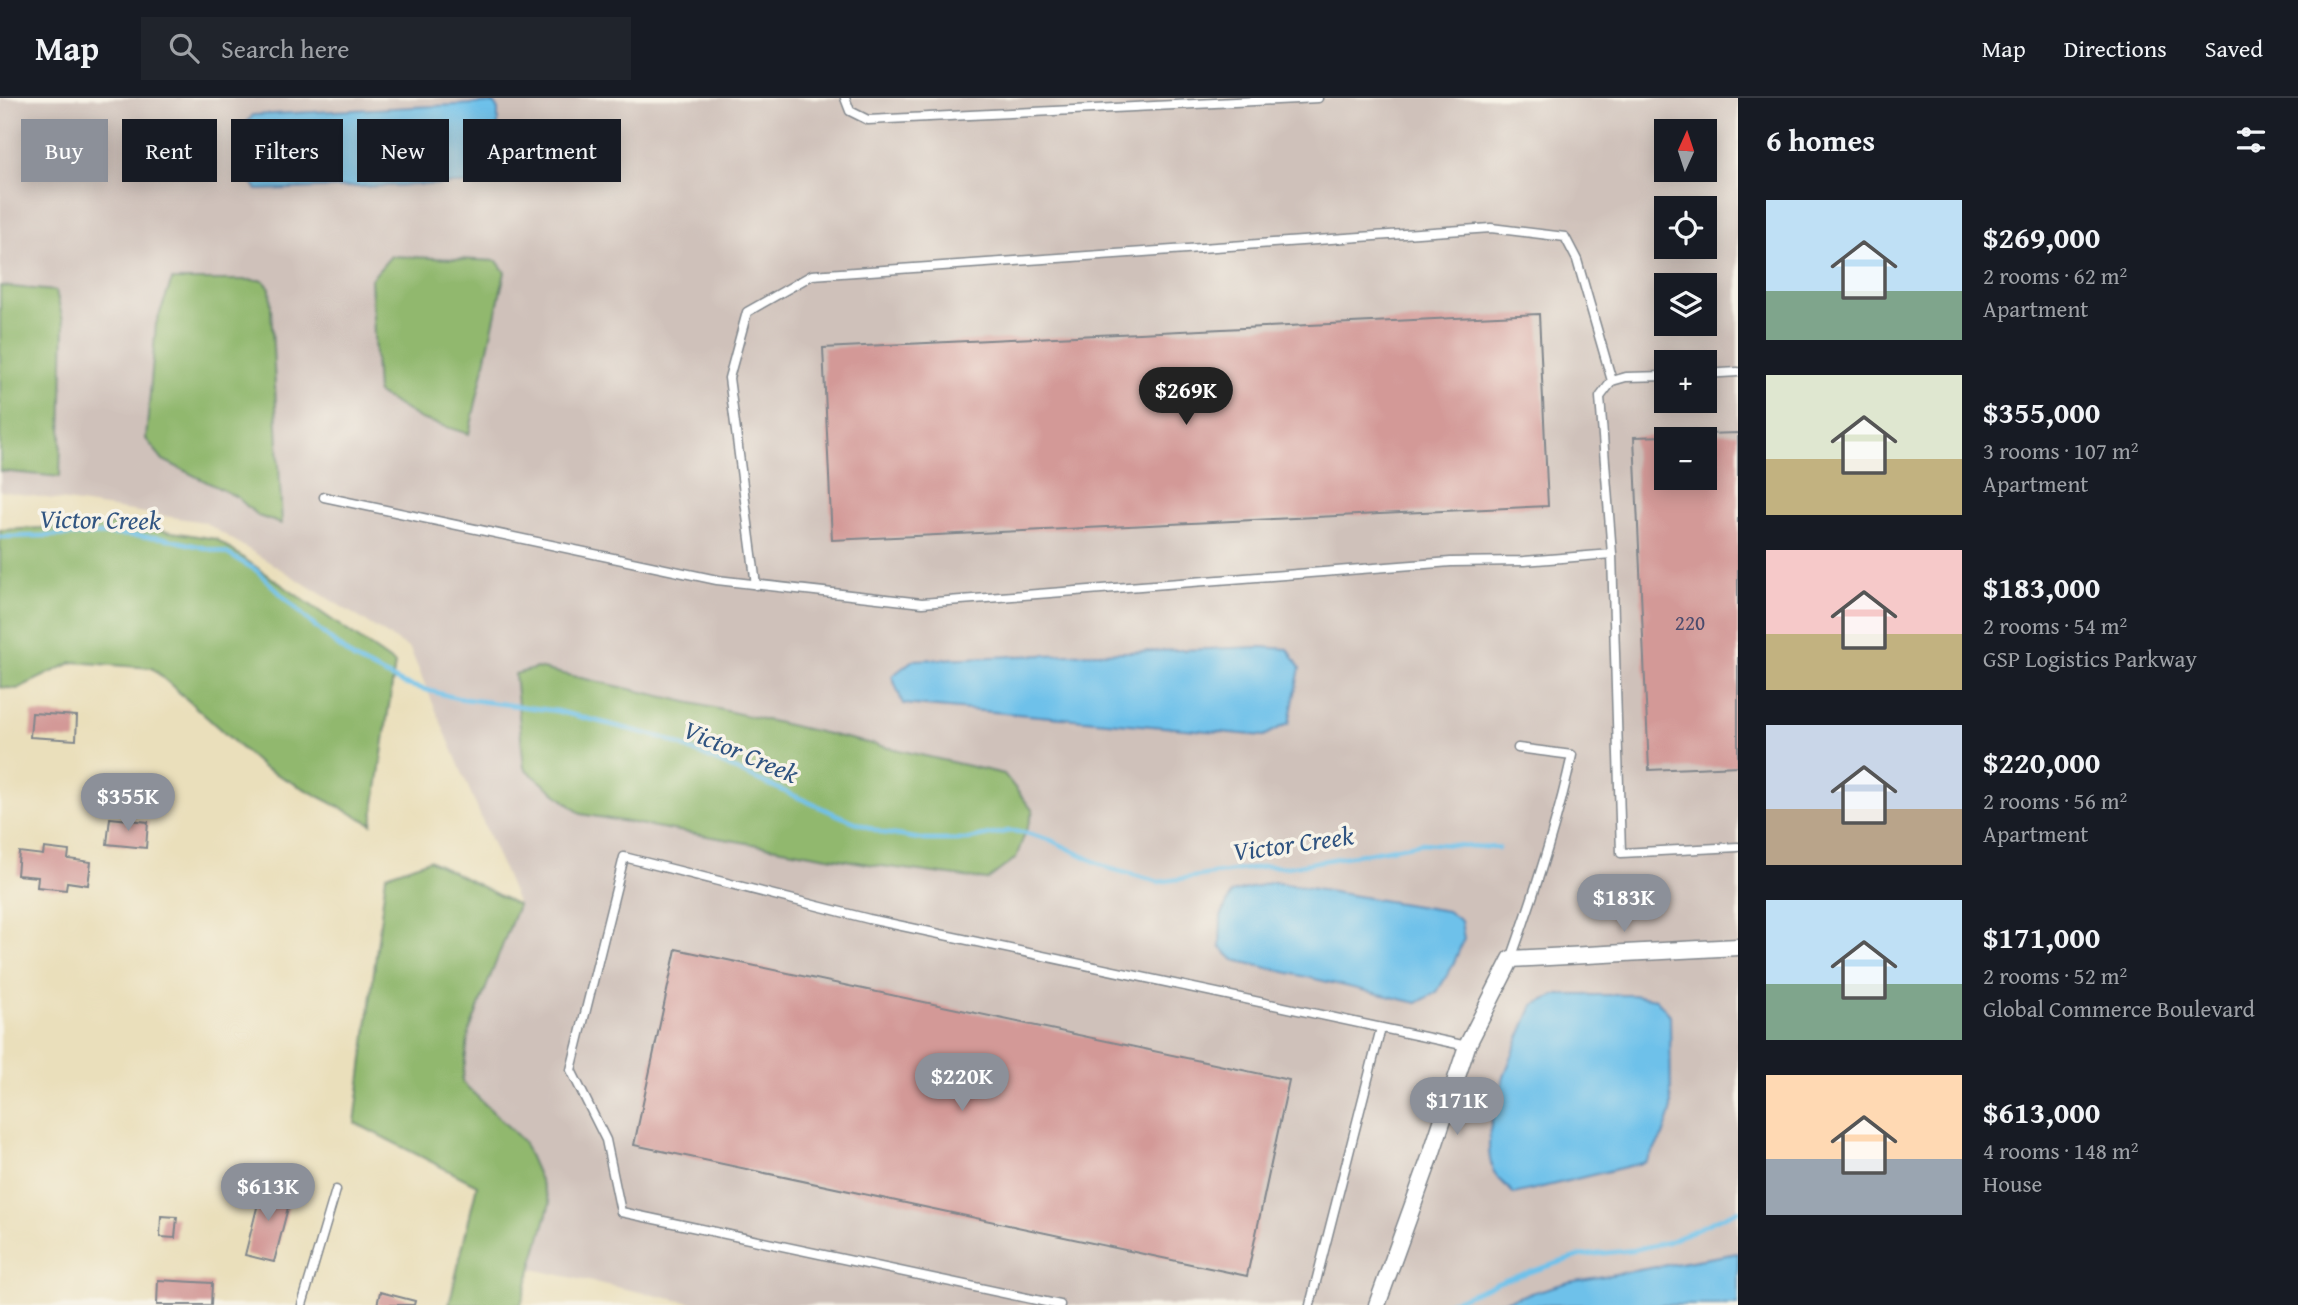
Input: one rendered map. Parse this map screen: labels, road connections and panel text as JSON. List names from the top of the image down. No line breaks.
{"water":["Victor Creek"],"house_numbers":["220"],"north":"top","page":{"header":"Map","search":"Search here","nav":["Map","Directions","Saved"],"heading":"6 homes","map_buttons":["+","−"],"chip":["Buy","Rent","Filters","New","Apartment"],"list":[{"name":"$269,000","note":"2 rooms · 62 m² · Apartment"},{"name":"$355,000","note":"3 rooms · 107 m² · Apartment"},{"name":"$183,000","note":"2 rooms · 54 m² · GSP Logistics Parkway"},{"name":"$220,000","note":"2 rooms · 56 m² · Apartment"},{"name":"$171,000","note":"2 rooms · 52 m² · Global Commerce Boulevard"},{"name":"$613,000","note":"4 rooms · 148 m² · House"}],"price":["$269K","$355K","$183K","$220K","$171K","$613K"]}}
